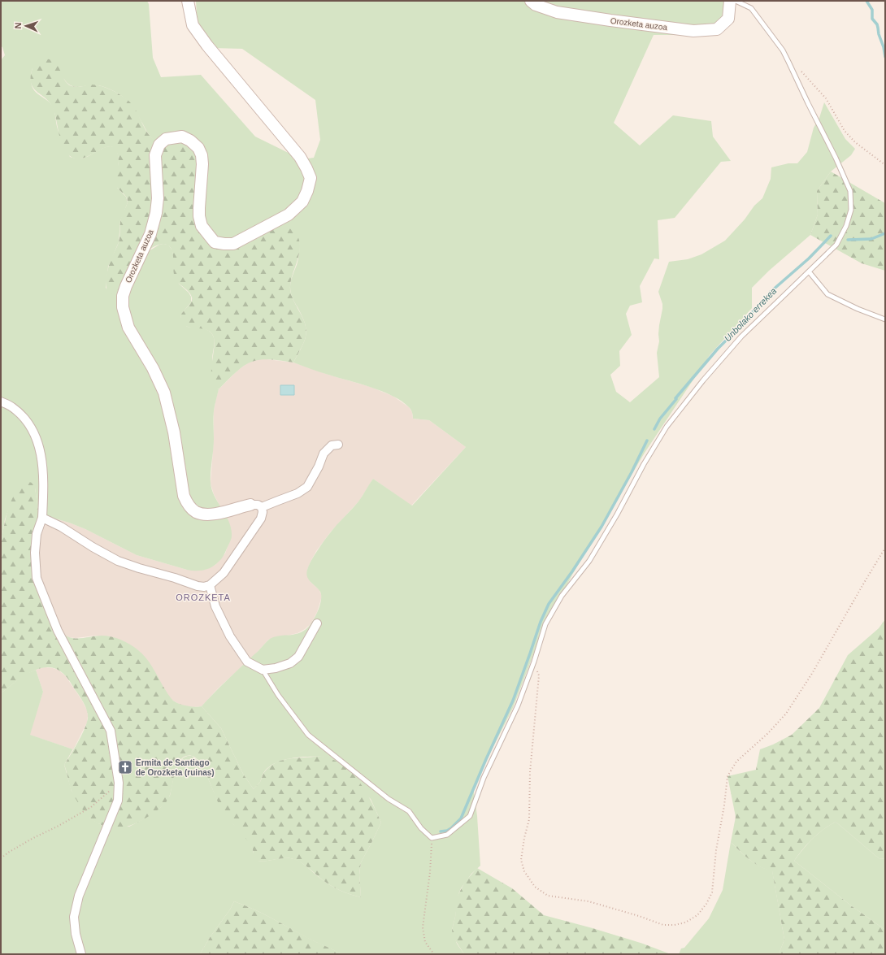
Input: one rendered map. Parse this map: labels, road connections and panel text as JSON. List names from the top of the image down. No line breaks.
{"streets":{"street":["Orozketa auzoa"]},"districts":["OROZKETA"],"water":["Unbolako errekea"],"places":{"church":["Ermita de Santiago de Orozketa (ruinas)"]},"north":"left"}
